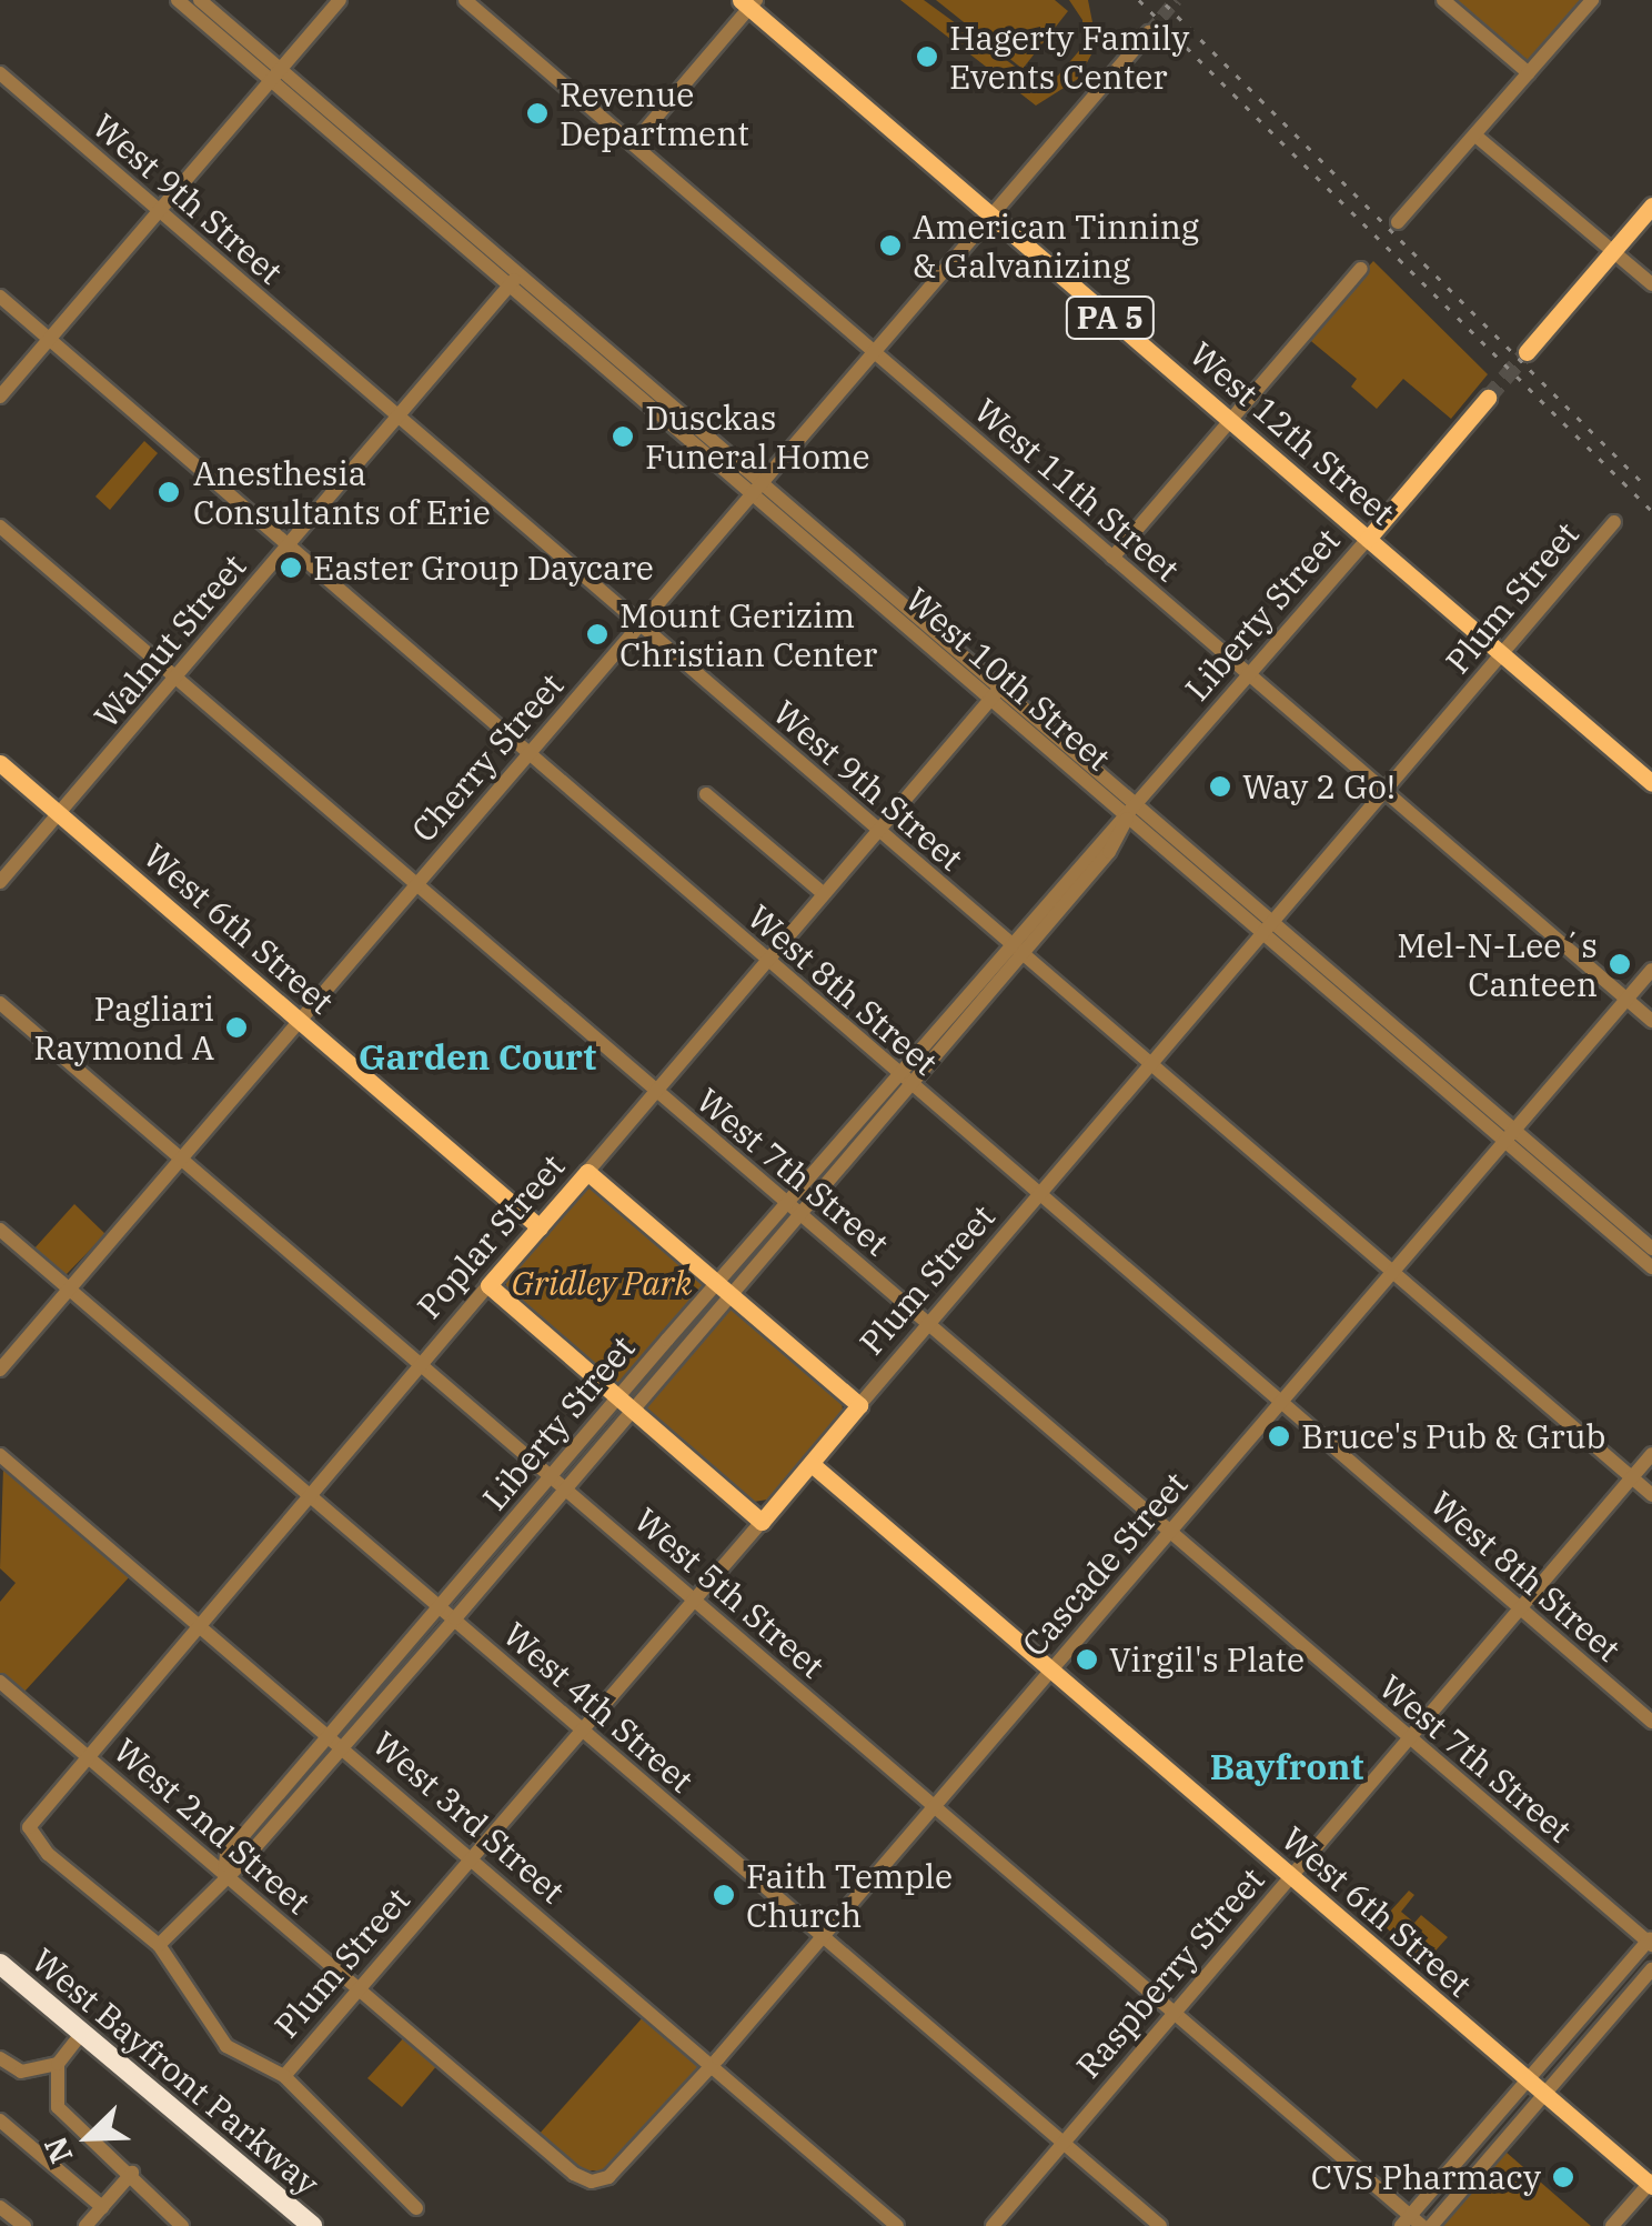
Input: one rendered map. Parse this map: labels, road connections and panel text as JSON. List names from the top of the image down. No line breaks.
{"streets":{"highway":["West Bayfront Parkway"],"main road":["PA 5","West 12th Street","Plum Street","Liberty Street","West 6th Street","Poplar Street"],"street":["West 9th Street","West 11th Street","Walnut Street","West 10th Street","Cherry Street","West 8th Street","West 7th Street","Cascade Street","West 5th Street","West 4th Street","West 3rd Street","West 2nd Street","Raspberry Street"]},"crossings":[["West 9th Street","Plum Street"],["West 9th Street","Liberty Street"],["West 9th Street","Walnut Street"],["West 9th Street","Cherry Street"],["West 9th Street","Poplar Street"],["West 9th Street","Cascade Street"],["West 9th Street","Raspberry Street"],["West 12th Street","Plum Street"],["West 12th Street","Liberty Street"],["West 12th Street","Cherry Street"],["West 11th Street","Plum Street"],["West 11th Street","Liberty Street"],["West 11th Street","Cherry Street"],["West 11th Street","Cascade Street"],["Plum Street","West 10th Street"],["Plum Street","West 6th Street"],["Plum Street","West 8th Street"],["Plum Street","West 7th Street"],["Plum Street","West 5th Street"],["Plum Street","West 4th Street"],["Plum Street","West 3rd Street"],["Plum Street","West 2nd Street"],["Liberty Street","West 10th Street"],["Liberty Street","West 8th Street"],["Liberty Street","West 7th Street"],["Liberty Street","Poplar Street"],["Liberty Street","West 5th Street"],["Liberty Street","West 4th Street"],["Liberty Street","West 3rd Street"],["Liberty Street","West 2nd Street"],["Walnut Street","West 10th Street"],["Walnut Street","West 6th Street"],["Walnut Street","West 8th Street"],["Walnut Street","West 7th Street"],["West 10th Street","Cherry Street"],["West 10th Street","Poplar Street"],["West 10th Street","Cascade Street"],["Cherry Street","West 6th Street"],["Cherry Street","West 8th Street"],["Cherry Street","West 7th Street"],["Cherry Street","West 5th Street"],["Cherry Street","West 4th Street"],["West 6th Street","Poplar Street"],["West 6th Street","Cascade Street"],["West 6th Street","Raspberry Street"],["West 8th Street","Poplar Street"],["West 8th Street","Cascade Street"],["West 8th Street","Raspberry Street"],["West 7th Street","Poplar Street"],["West 7th Street","Cascade Street"],["West 7th Street","Raspberry Street"],["Poplar Street","West 5th Street"],["Poplar Street","West 4th Street"],["Poplar Street","West 3rd Street"],["Poplar Street","West 2nd Street"],["Cascade Street","West 5th Street"],["Cascade Street","West 4th Street"],["Cascade Street","West 3rd Street"],["Cascade Street","West 2nd Street"],["West 5th Street","Raspberry Street"],["West 4th Street","Raspberry Street"]],"districts":["Garden Court","Bayfront"],"parks":["Gridley Park"],"places":["Hagerty Family Events Center","Revenue Department","American Tinning & Galvanizing","Dusckas Funeral Home","Anesthesia Consultants of Erie","Easter Group Daycare","Mount Gerizim Christian Center","Way 2 Go!","Mel-N-Lee´s Canteen","Pagliari Raymond A","Bruce's Pub & Grub","Virgil's Plate","Faith Temple Church","CVS Pharmacy"],"north":"bottom left"}
